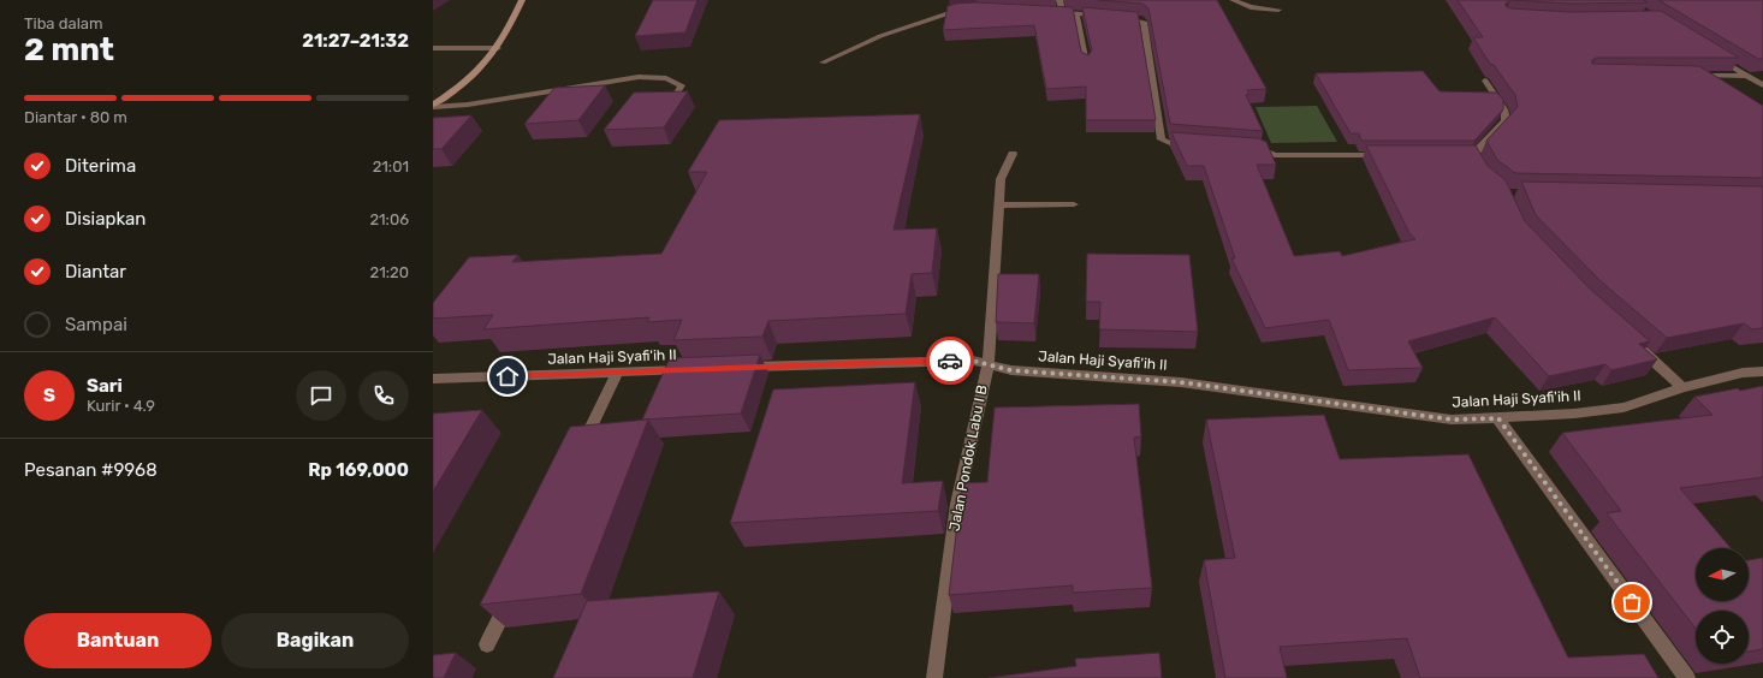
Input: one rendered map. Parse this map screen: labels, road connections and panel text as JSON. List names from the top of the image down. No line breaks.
{"streets":{"street":["Jalan Haji Syafi'ih II","Jalan Pondok Labu I B"]},"crossings":[["Jalan Haji Syafi'ih II","Jalan Pondok Labu I B"]],"north":"left","page":{"heading":["2 mnt","Tiba dalam","21:27–21:32"],"panel":["Sari","Kurir · 4.9","Pesanan #9968","Rp 169,000"],"bar":"Diantar · 80 m","list":[["Diterima","21:01"],["Disiapkan","21:06"],["Diantar","21:20"],"Sampai"],"round":"S","buttons":["Bantuan","Bagikan"]}}
